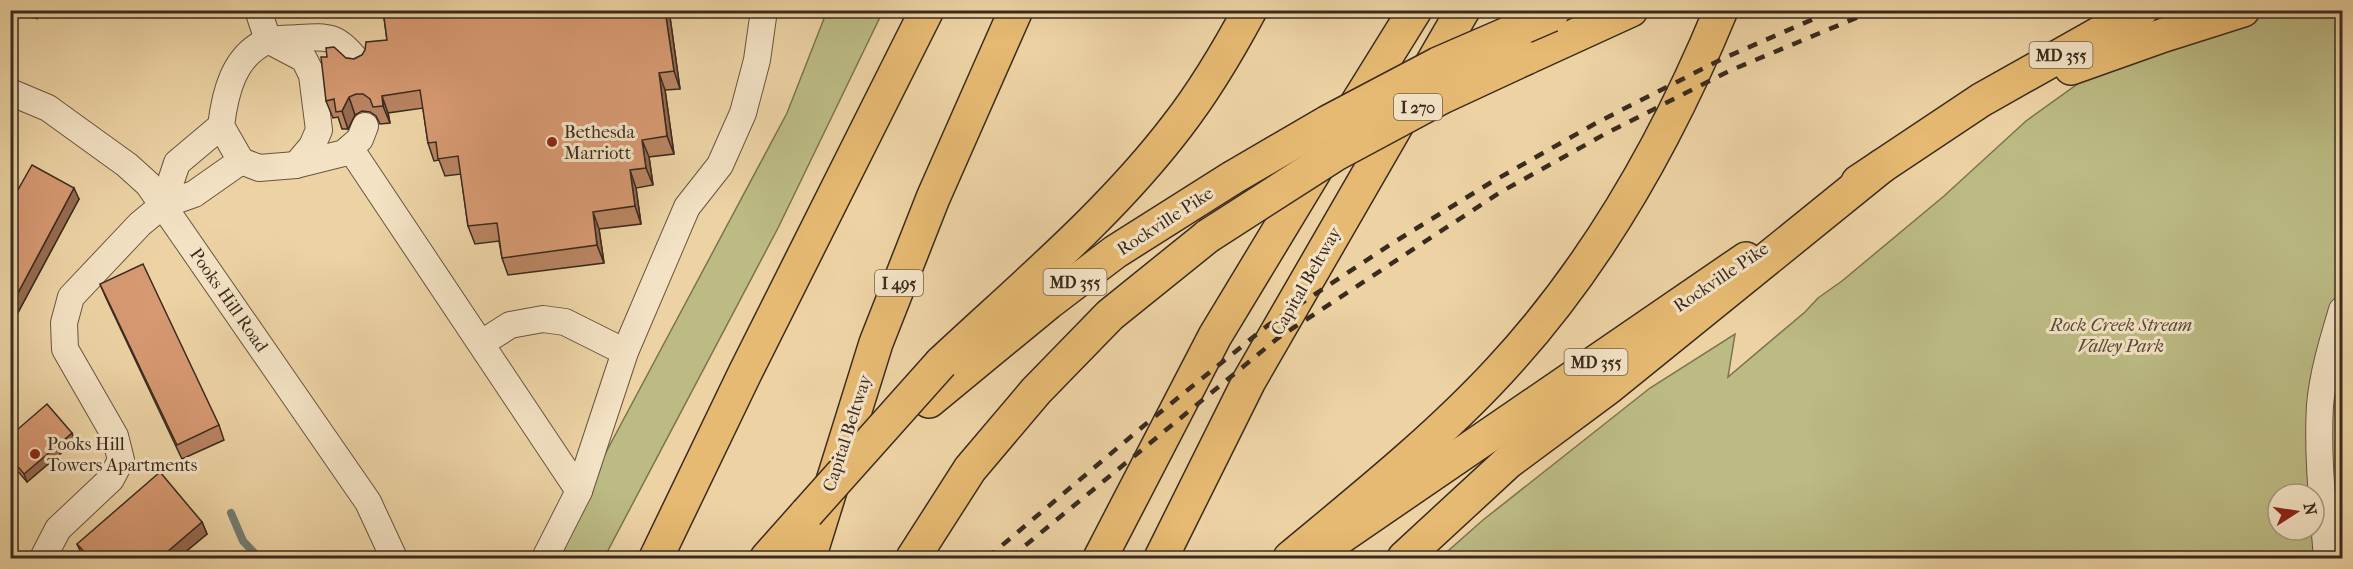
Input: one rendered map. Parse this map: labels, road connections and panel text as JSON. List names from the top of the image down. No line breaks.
{"streets":{"main road":["MD 355","I 270","Rockville Pike","Capital Beltway","I 495"],"street":["Pooks Hill Road"]},"crossings":[["I 270","Capital Beltway"]],"parks":["Rock Creek Stream Valley Park"],"places":["Bethesda Marriott","Pooks Hill Towers Apartments"],"north":"right"}
